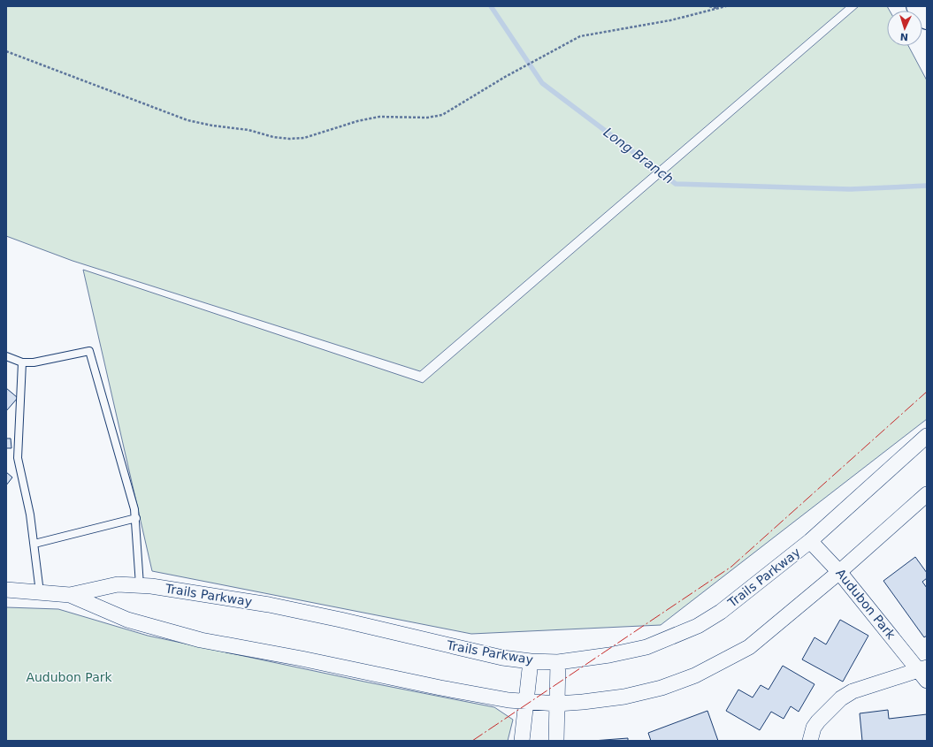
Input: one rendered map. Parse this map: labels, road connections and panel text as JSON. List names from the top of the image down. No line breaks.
{"streets":{"street":["Trails Parkway","Audubon Park"]},"crossings":[["Trails Parkway","Audubon Park"]],"water":["Long Branch"],"parks":["Audubon Park"],"north":"bottom"}
